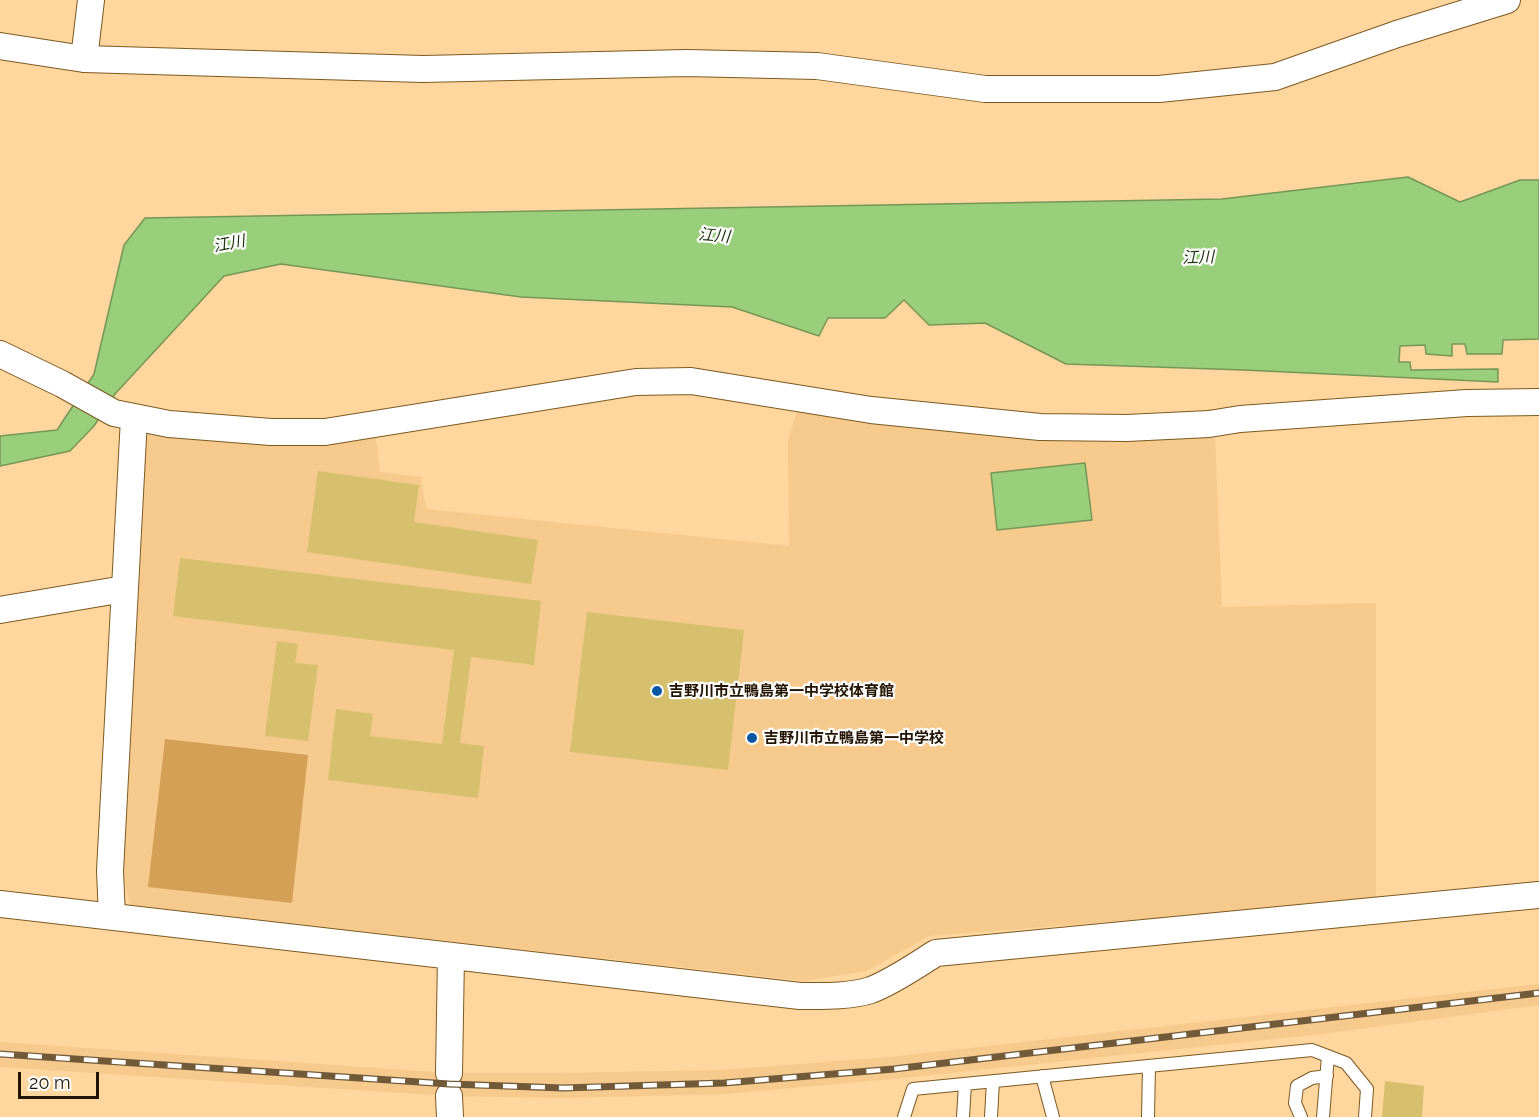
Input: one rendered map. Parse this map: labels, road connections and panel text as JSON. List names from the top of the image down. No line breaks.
{"water":["江川"],"places":["吉野川市立鴨島第一中学校体育館","吉野川市立鴨島第一中学校"],"scale_bar":"20 m"}
